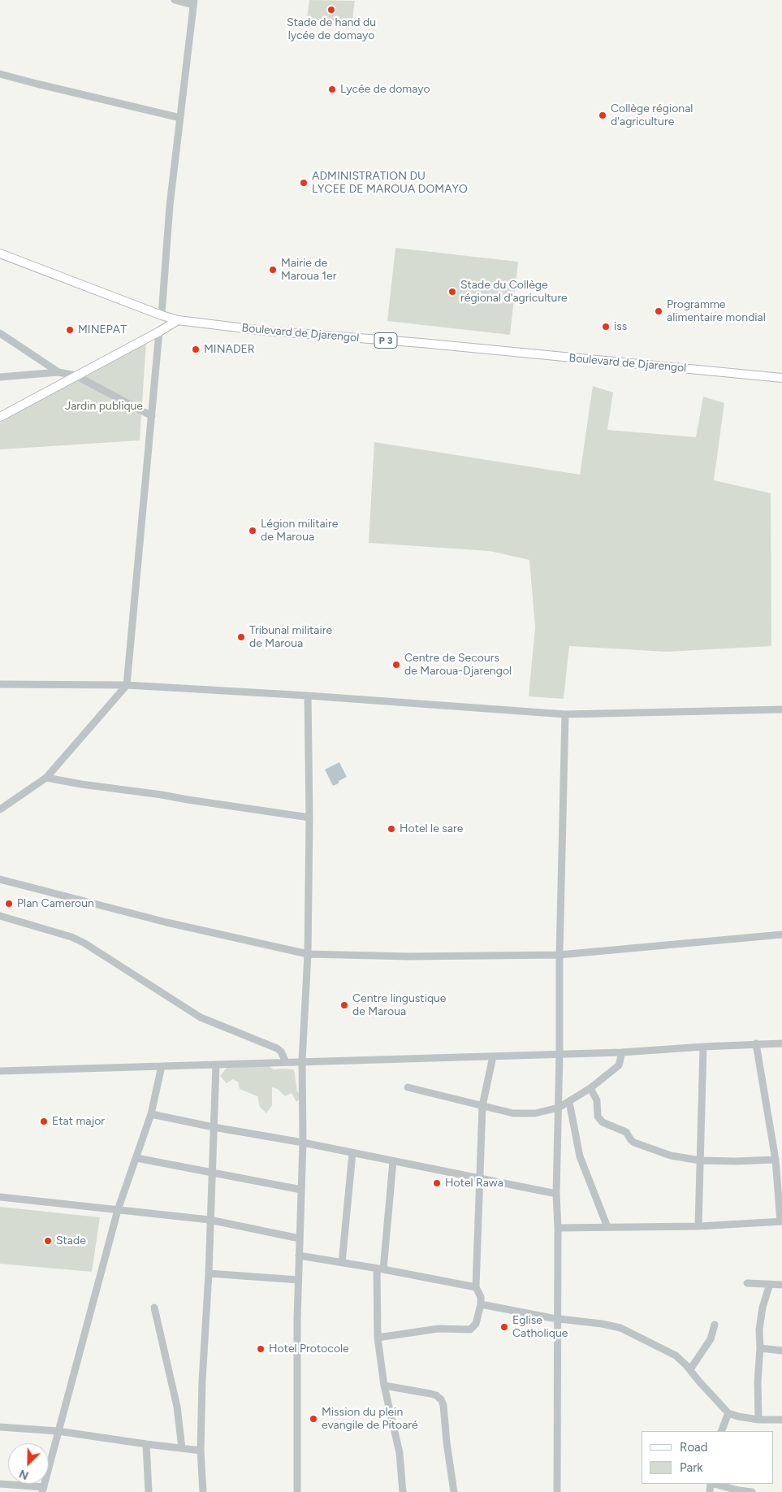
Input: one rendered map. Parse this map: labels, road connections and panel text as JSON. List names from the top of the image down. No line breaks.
{"streets":{"main road":["Boulevard de Djarengol","P 3"]},"parks":["Jardin publique"],"places":["Stade de hand du lycée de domayo","Lycée de domayo","Collège régional d'agriculture","ADMINISTRATION DU LYCEE DE MAROUA DOMAYO","Mairie de Maroua 1er","Stade du Collège régional d'agriculture","Programme alimentaire mondial","iss","MINEPAT","MINADER","Légion militaire de Maroua","Tribunal militaire de Maroua","Centre de Secours de Maroua-Djarengol","Hotel le sare","Plan Cameroun","Centre lingustique de Maroua","Etat major","Hotel Rawa","Stade","Eglise Catholique","Hotel Protocole","Mission du plein evangile de Pitoaré"],"legend":["Road","Park"],"north":"bottom left"}
